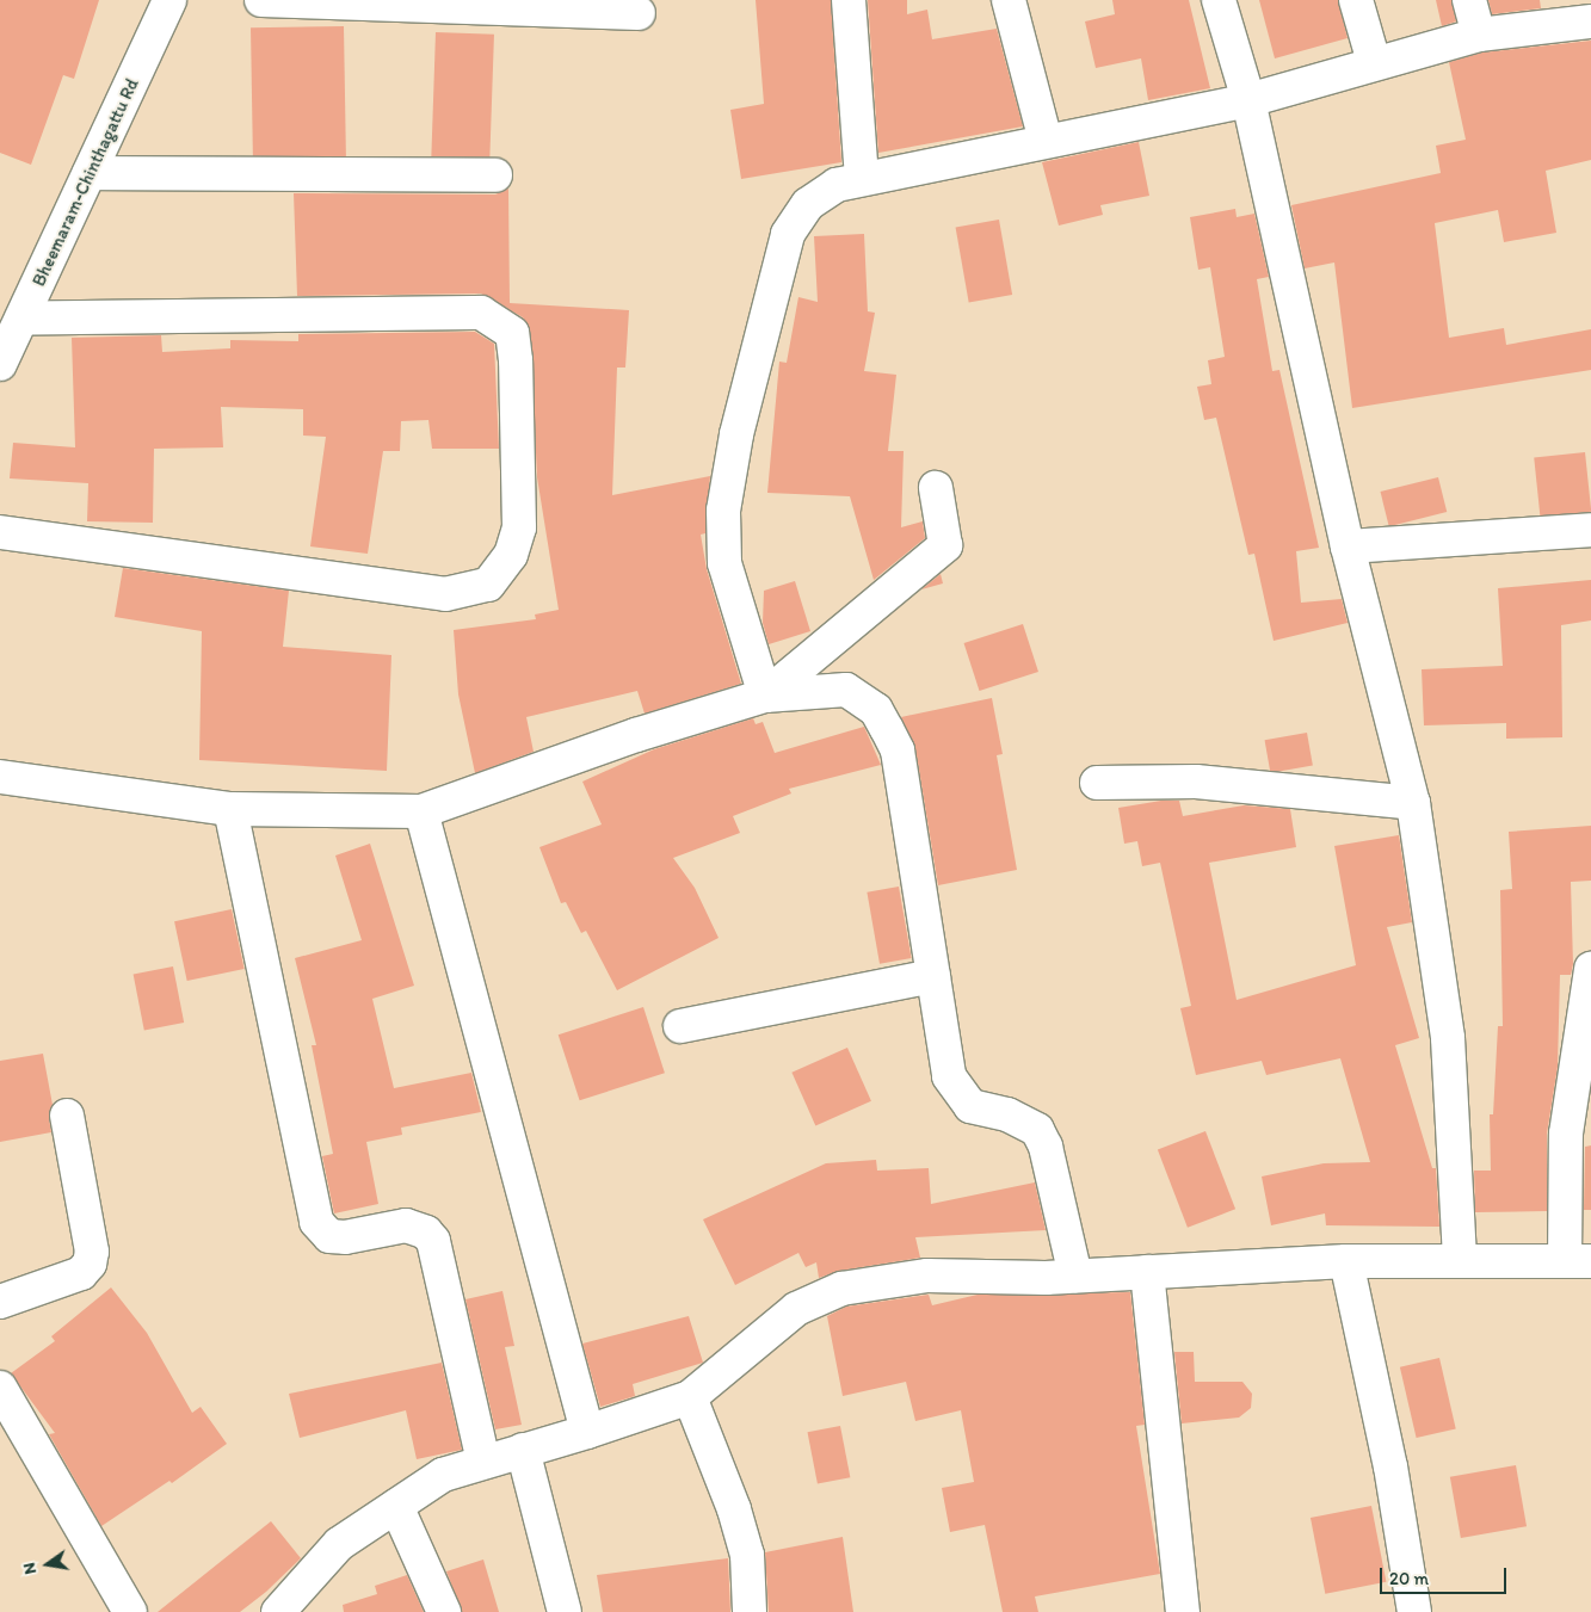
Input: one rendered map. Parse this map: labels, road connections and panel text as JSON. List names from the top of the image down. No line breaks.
{"streets":{"street":["Bheemaram-Chinthagattu Rd"]},"scale_bar":"20 m","north":"left"}
